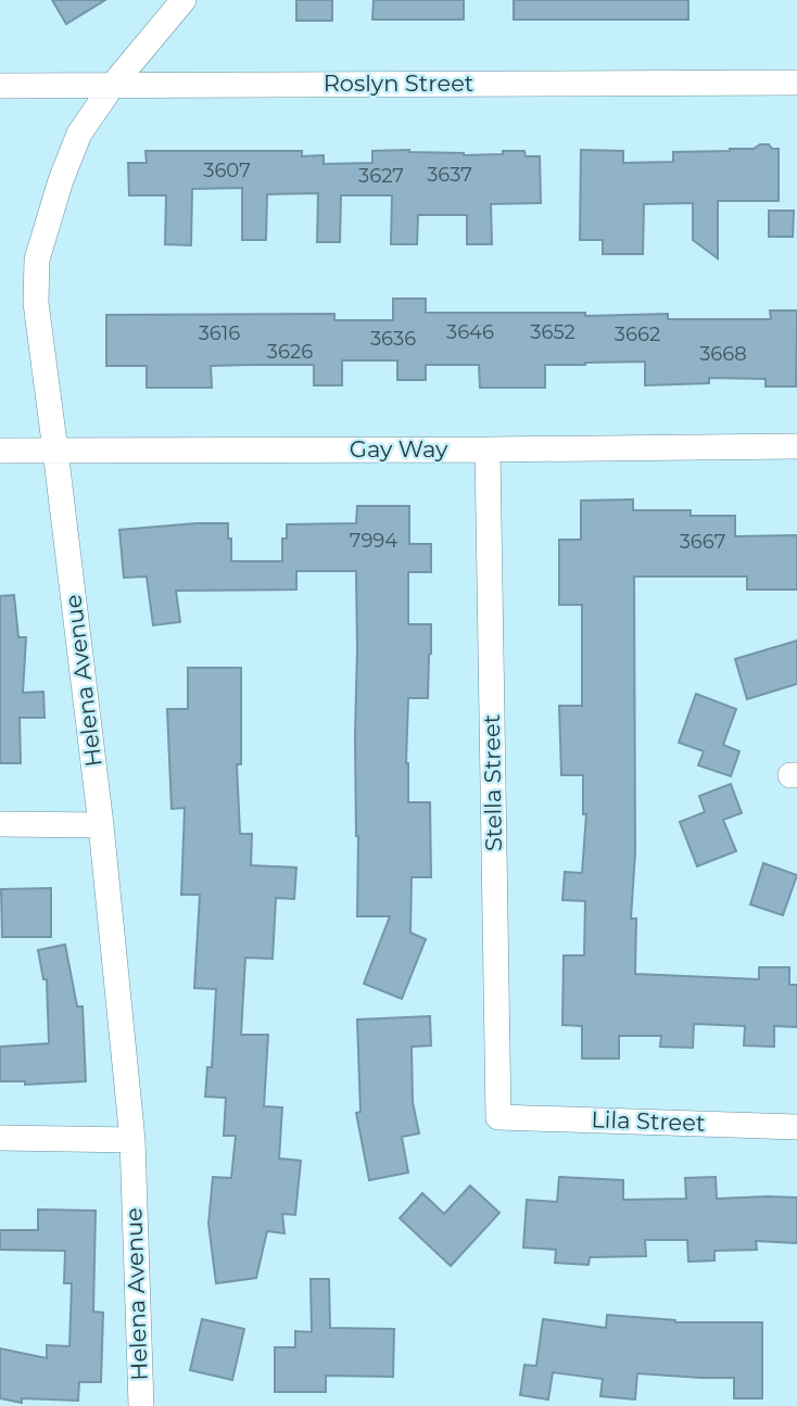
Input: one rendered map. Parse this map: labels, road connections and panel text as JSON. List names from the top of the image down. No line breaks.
{"streets":{"street":["Roslyn Street","Gay Way","Helena Avenue","Stella Street","Lila Street"]},"crossings":[["Roslyn Street","Helena Avenue"],["Gay Way","Helena Avenue"],["Gay Way","Stella Street"],["Stella Street","Lila Street"]],"house_numbers":["3607","3637","3627","3646","3652","3616","3662","3636","3626","3668","7994","3667"]}
